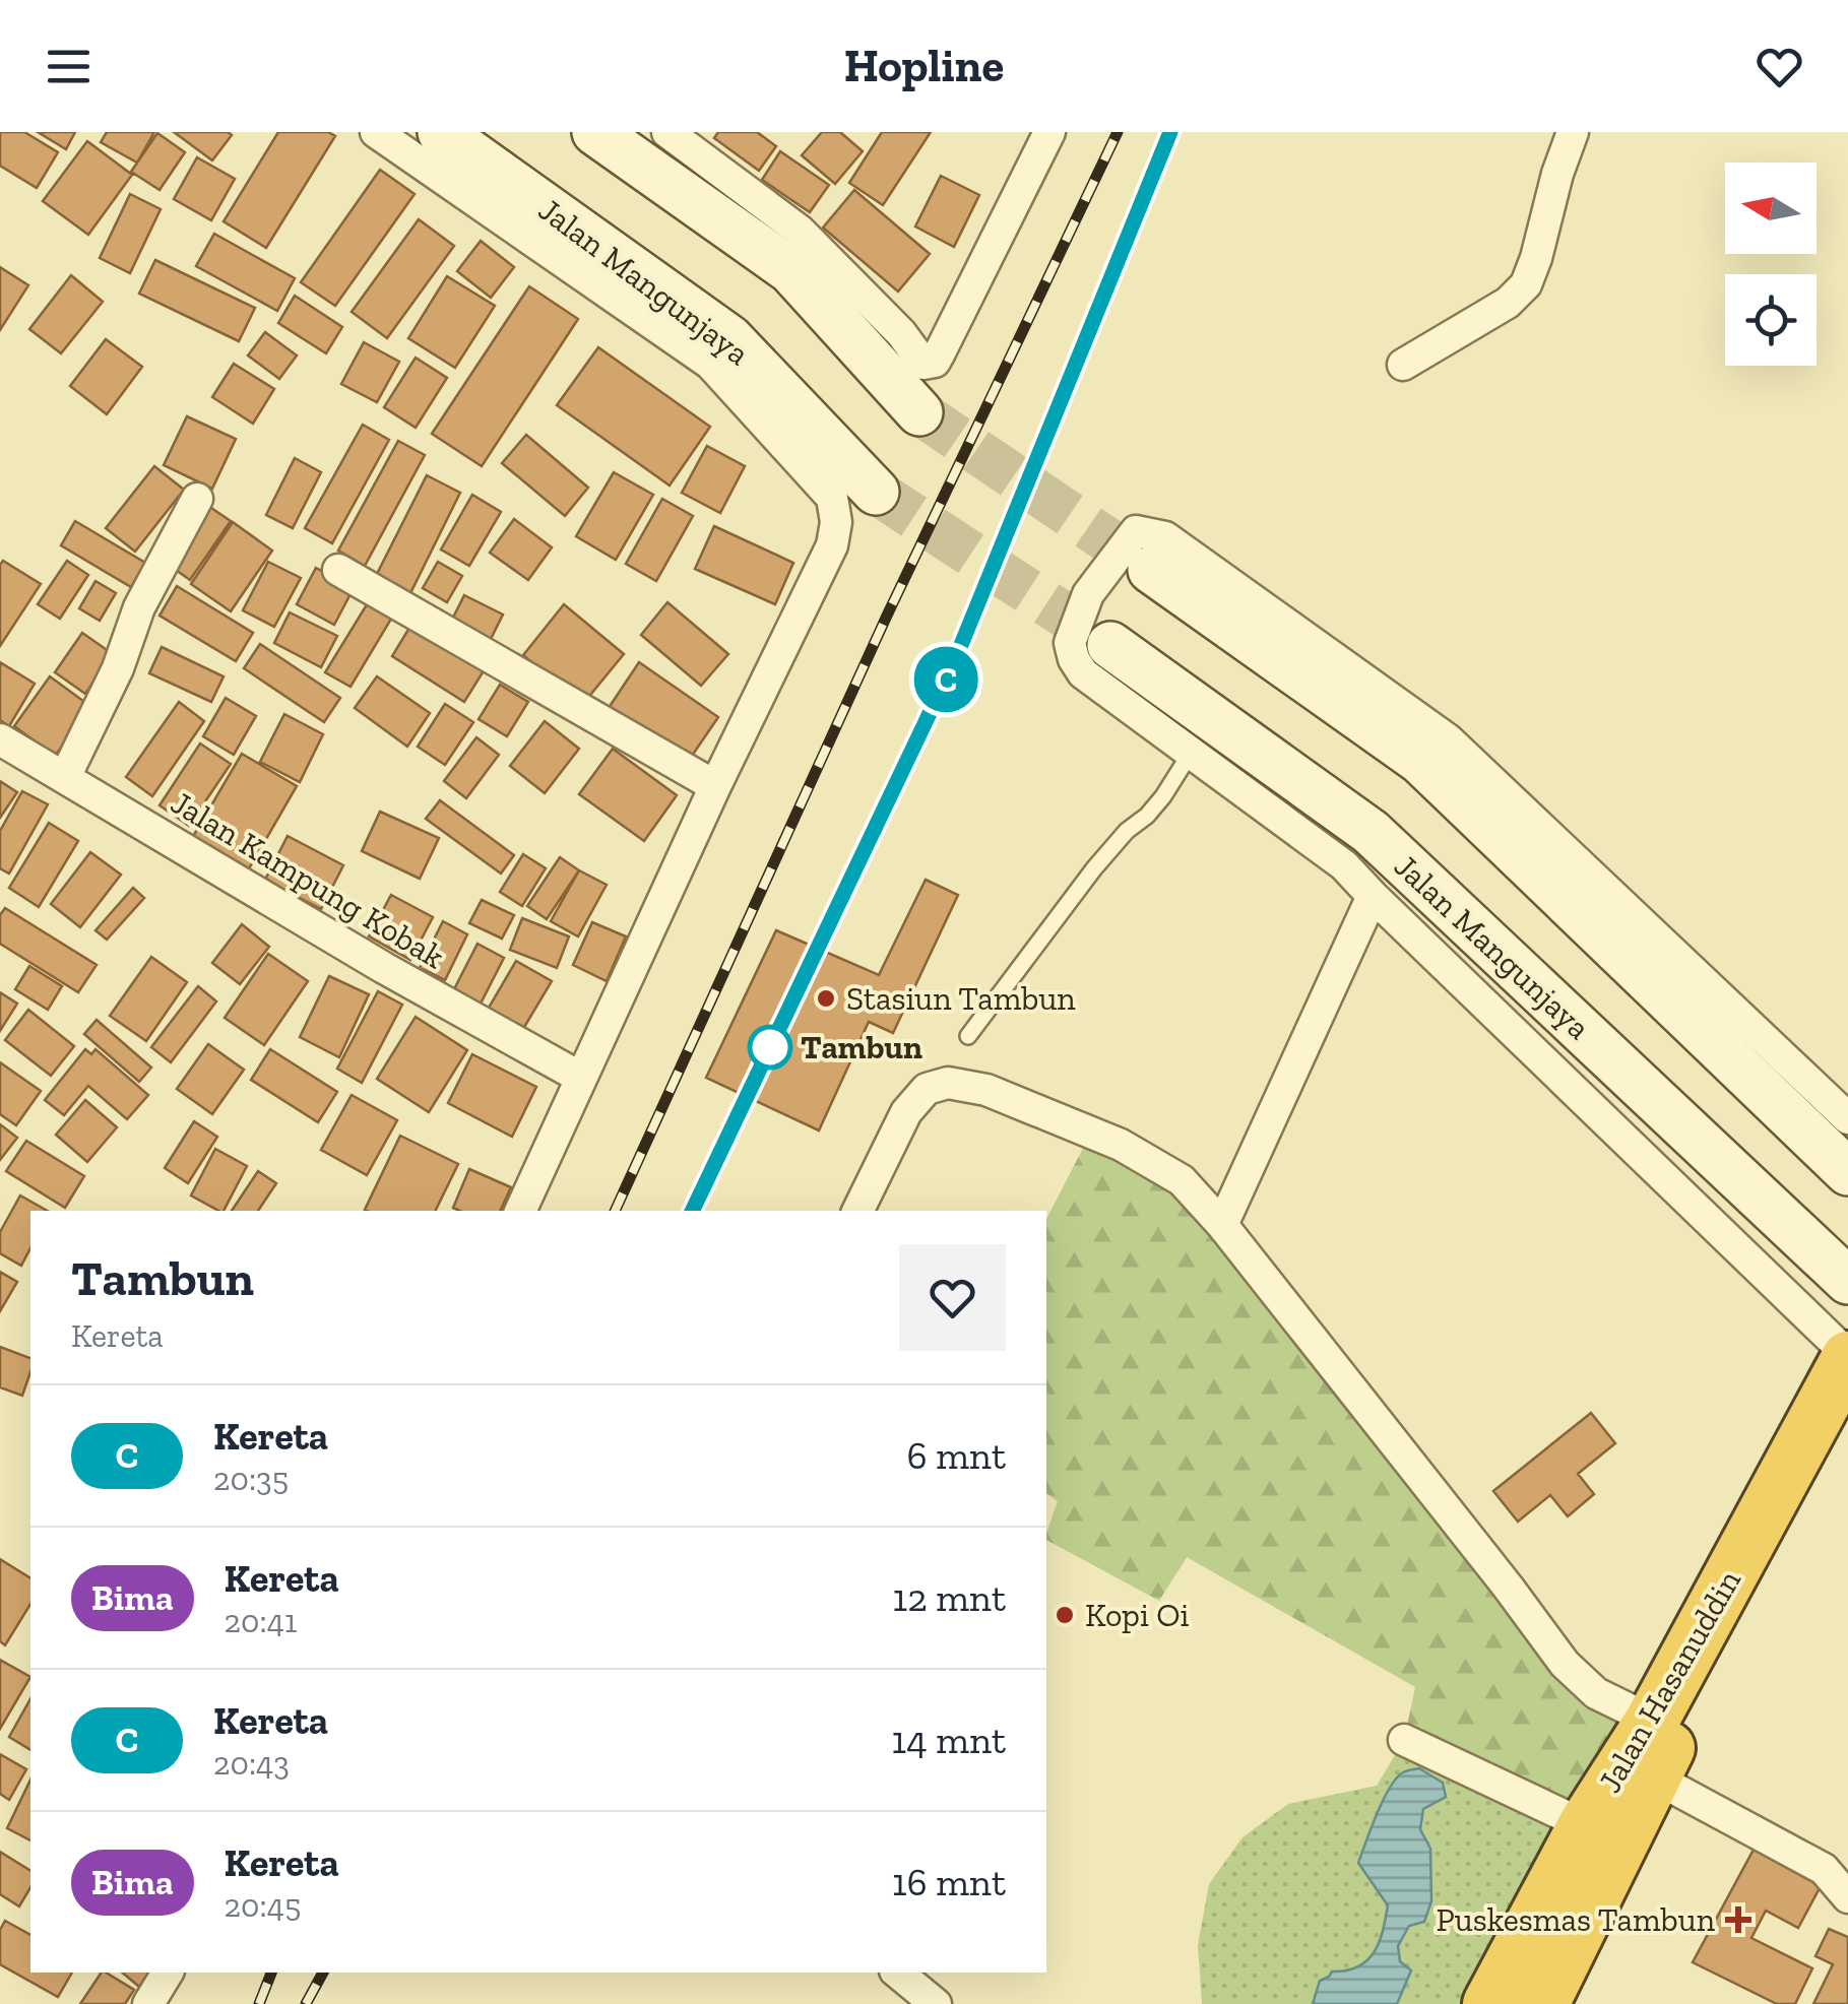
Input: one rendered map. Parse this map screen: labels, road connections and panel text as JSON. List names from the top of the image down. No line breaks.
{"streets":{"highway":["Jalan Hasanuddin"],"main road":["Jalan Mangunjaya"],"street":["Jalan Kampung Kobak"]},"places":{"other":["Stasiun Tambun","Tambun","Kopi Oi"],"health":["Puskesmas Tambun"]},"north":"left","page":{"header":"Hopline","on_map":"C","heading":["Tambun","Kereta"],"list":[{"mark":"C","name":"Kereta","note":"20:35","value":"6 mnt"},{"mark":"Bima","name":"Kereta","note":"20:41","value":"12 mnt"},{"mark":"C","name":"Kereta","note":"20:43","value":"14 mnt"},{"mark":"Bima","name":"Kereta","note":"20:45","value":"16 mnt"}]}}
